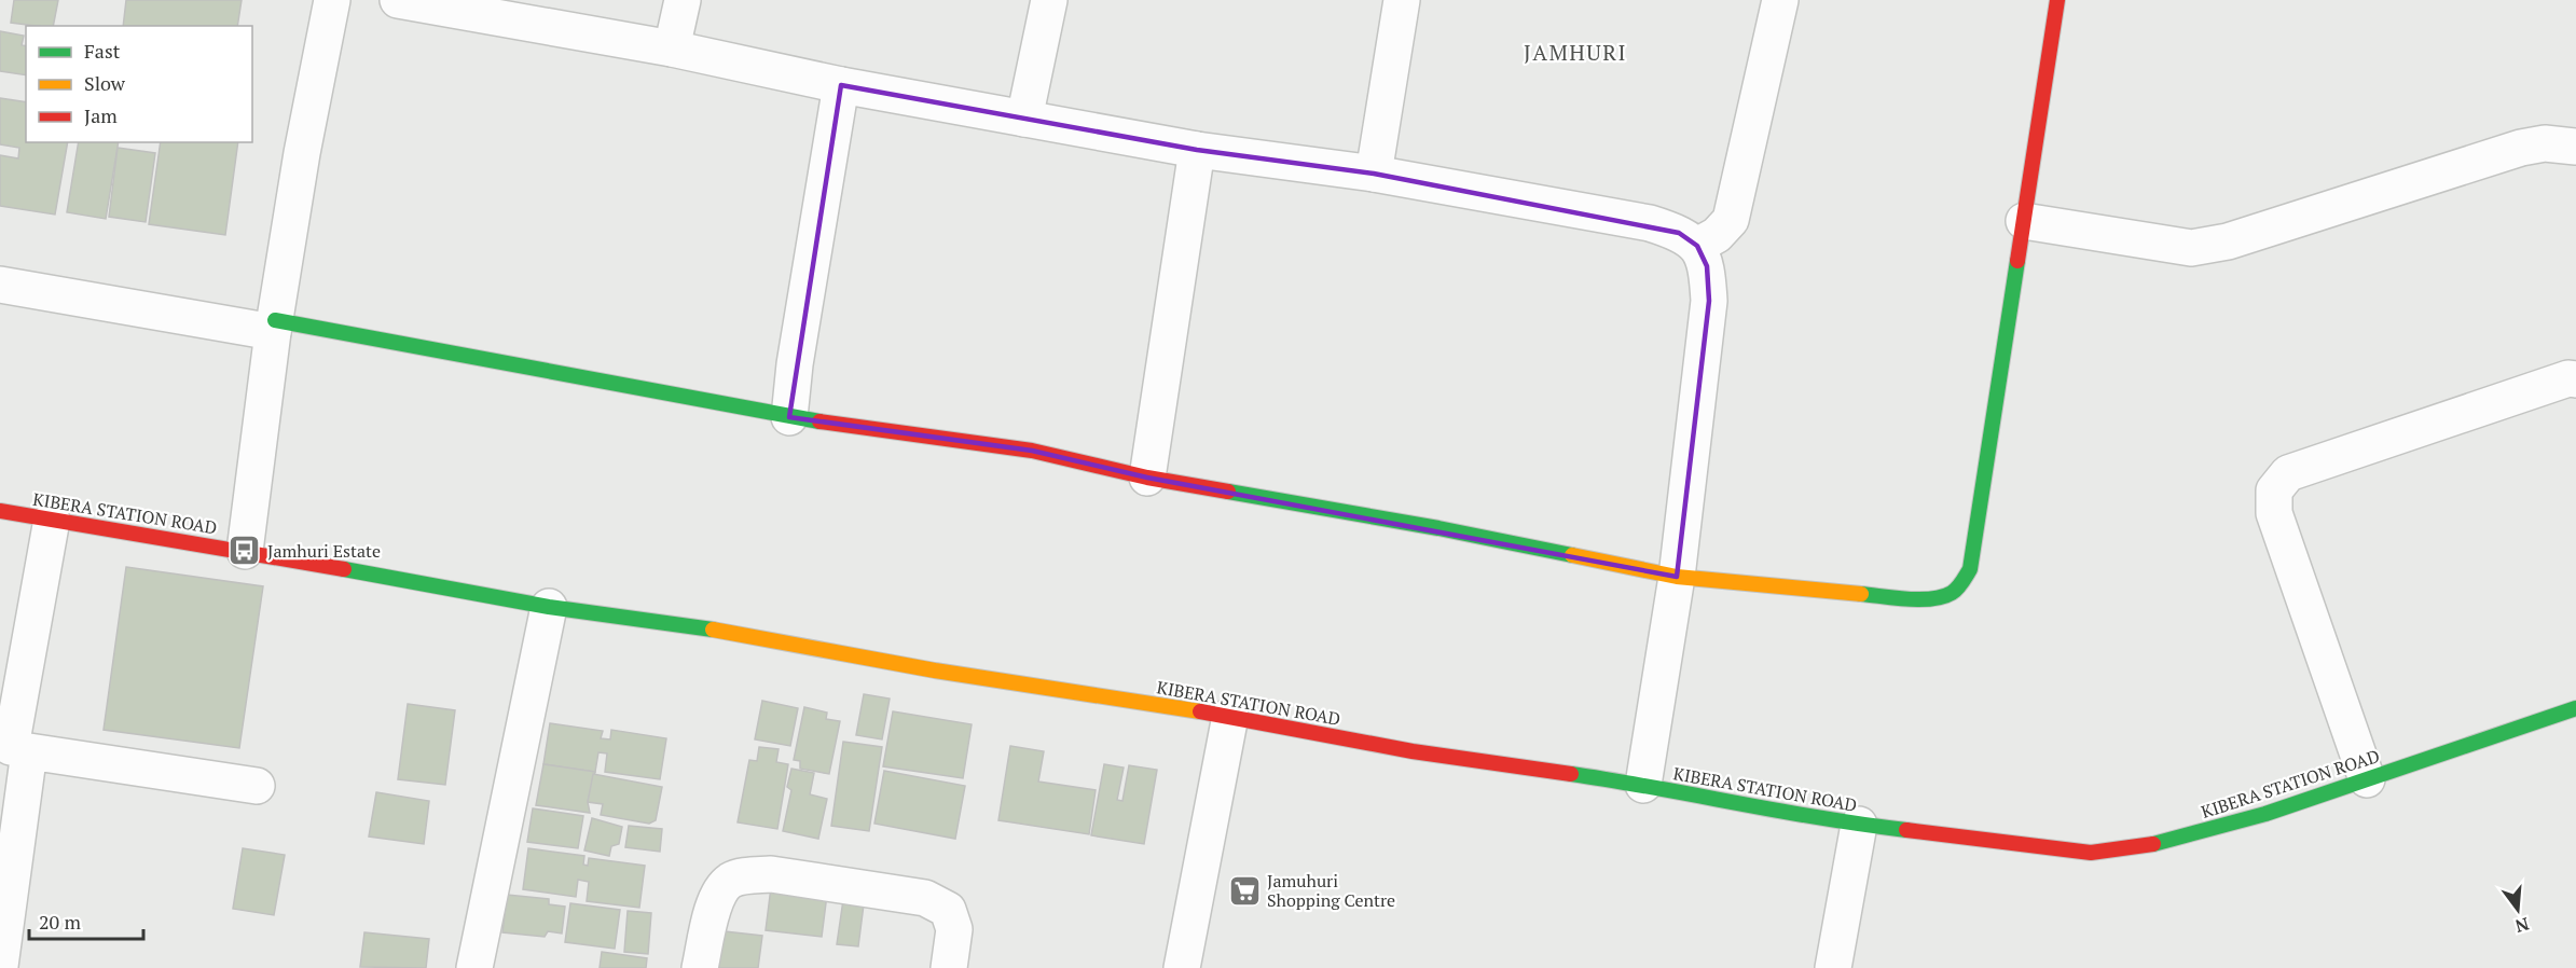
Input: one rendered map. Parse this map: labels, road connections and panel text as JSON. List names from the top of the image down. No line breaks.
{"streets":{"street":["KIBERA STATION ROAD"]},"districts":["JAMHURI"],"places":{"bus stop":["Jamhuri Estate"],"supermarket":["Jamuhuri Shopping Centre"]},"legend":["Fast","Slow","Jam"],"scale_bar":"20 m","north":"bottom"}
